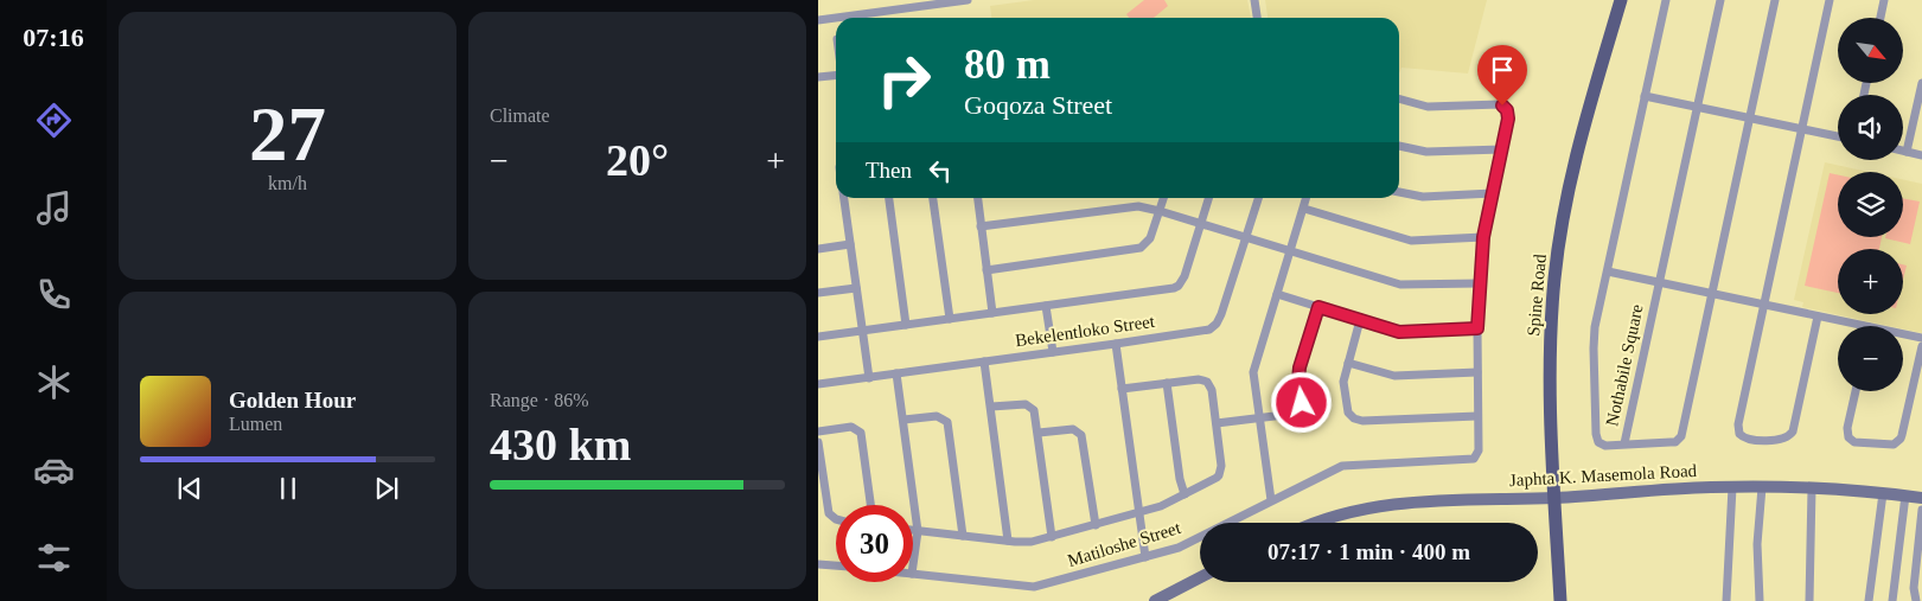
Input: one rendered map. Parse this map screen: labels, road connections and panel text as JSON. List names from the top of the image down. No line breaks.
{"streets":{"main road":["Spine Road","Japhta K. Masemola Road"],"street":["Bekelentloko Street","Nothabile Square","Matiloshe Street"]},"crossings":[["Spine Road","Japhta K. Masemola Road"]],"north":"bottom right","page":{"tabs":"07:16","tile":[["27","km/h"],"Climate",["Range · 86%","430 km"]],"map_buttons":["+","−"],"turn":["80 m","Goqoza Street"],"heat":["−","20°","+"],"then":"Then","song":["Golden Hour","Lumen"],"limit":"30","trip":"07:17 · 1 min · 400 m"}}
